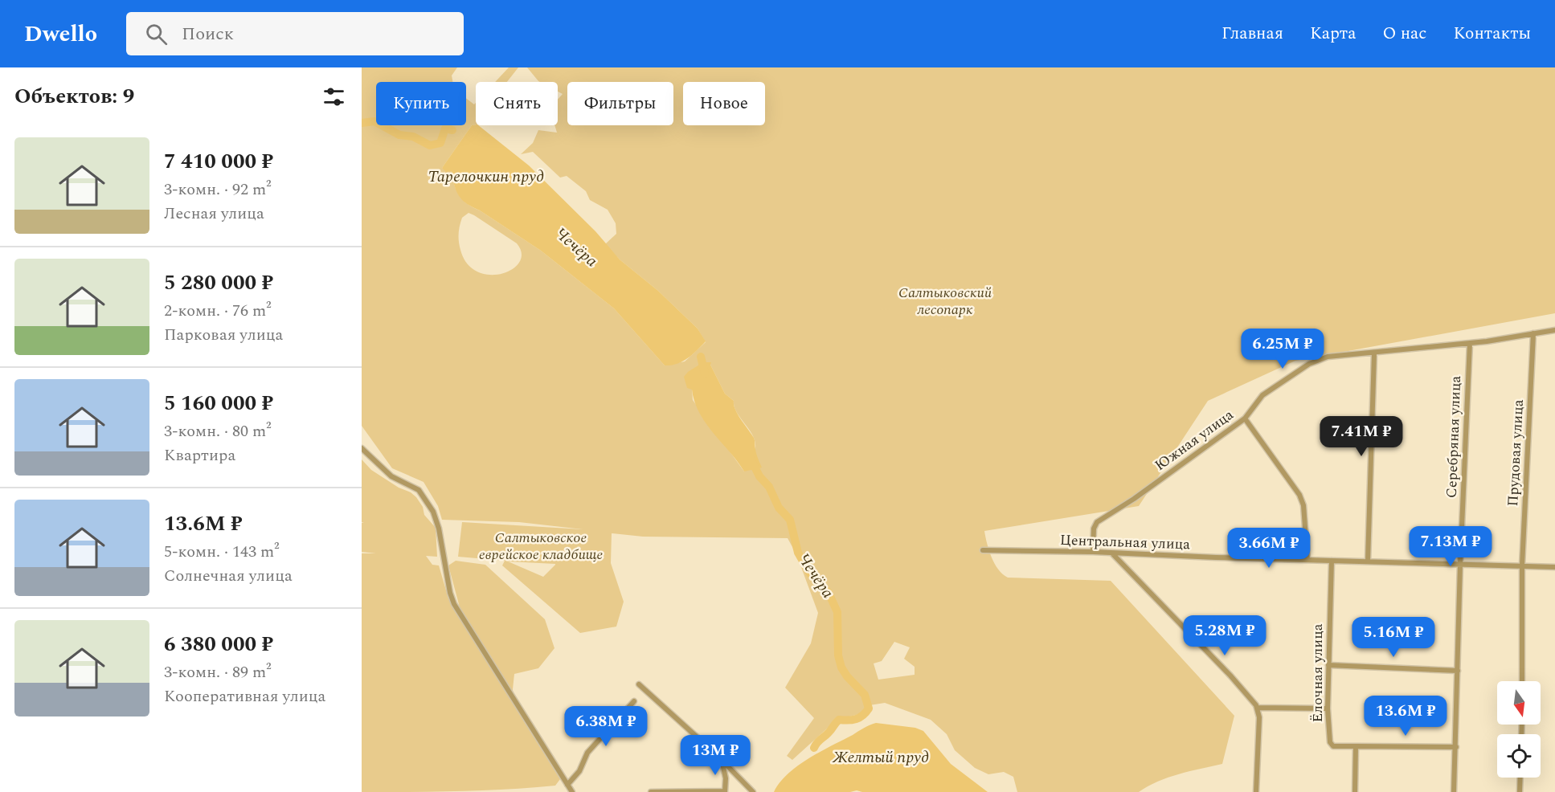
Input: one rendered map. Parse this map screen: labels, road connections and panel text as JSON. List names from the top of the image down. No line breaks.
{"streets":{"street":["Серебряная улица","Южная улица","Прудовая улица","Центральная улица","Ёлочная улица"]},"crossings":[["Серебряная улица","Южная улица"],["Серебряная улица","Центральная улица"],["Южная улица","Прудовая улица"],["Южная улица","Центральная улица"],["Прудовая улица","Центральная улица"],["Центральная улица","Ёлочная улица"]],"water":["Тарелочкин пруд","Чечёра","Желтый пруд"],"parks":["Салтыковский лесопарк","Салтыковское еврейское кладбище"],"north":"bottom","page":{"header":"Dwello","search":"Поиск","nav":["Главная","Карта","О нас","Контакты"],"heading":"Объектов: 9","chip":["Купить","Снять","Фильтры","Новое"],"list":[{"name":"7 410 000 ₽","note":"3-комн. · 92 m² · Лесная улица"},{"name":"5 280 000 ₽","note":"2-комн. · 76 m² · Парковая улица"},{"name":"5 160 000 ₽","note":"3-комн. · 80 m² · Квартира"},{"name":"13.6M ₽","note":"5-комн. · 143 m² · Солнечная улица"},{"name":"6 380 000 ₽","note":"3-комн. · 89 m² · Кооперативная улица"}],"price":["6.25M ₽","7.41M ₽","7.13M ₽","3.66M ₽","5.28M ₽","5.16M ₽","13.6M ₽","6.38M ₽","13M ₽"]}}
